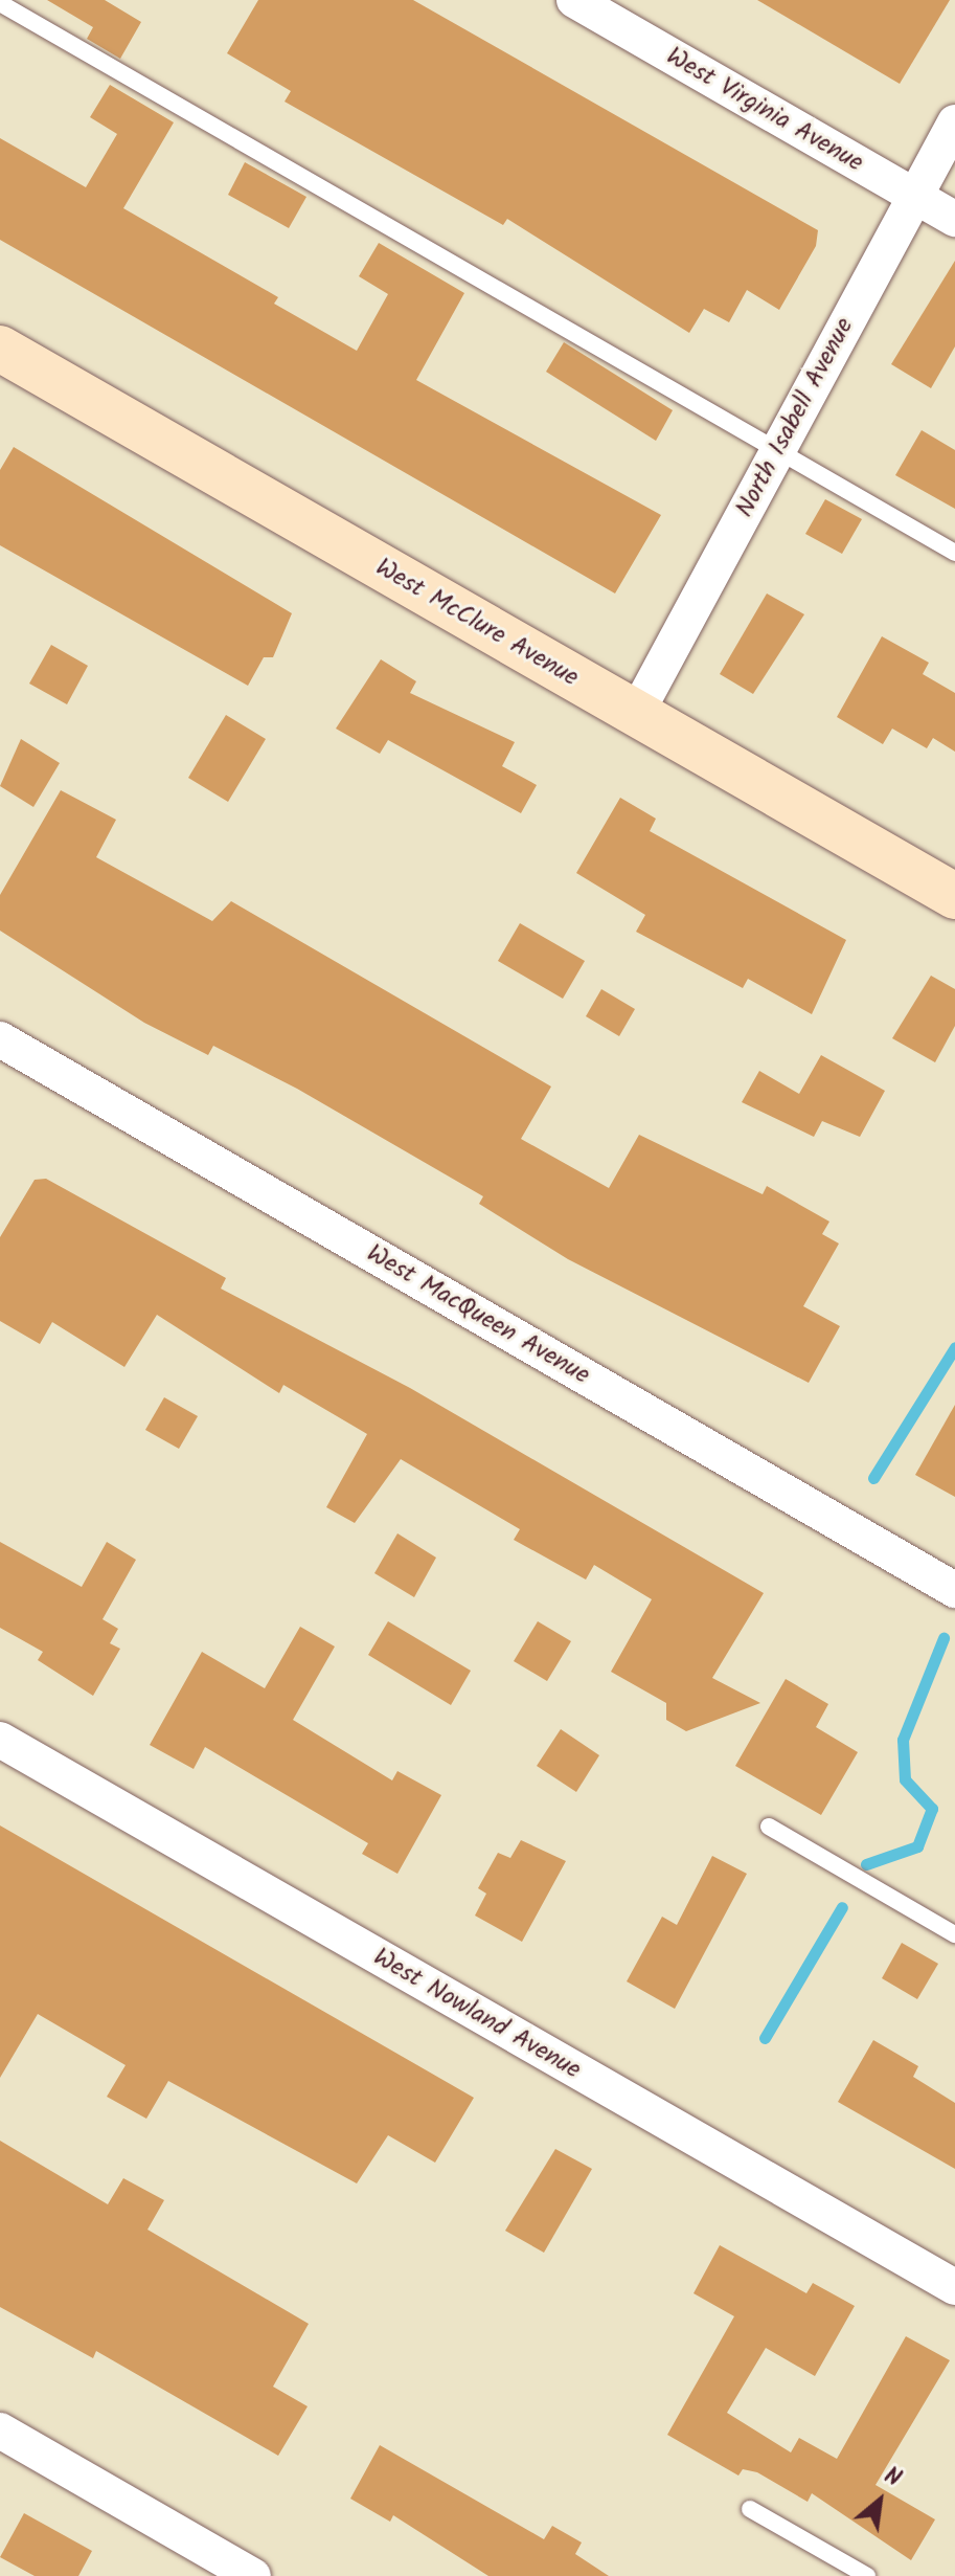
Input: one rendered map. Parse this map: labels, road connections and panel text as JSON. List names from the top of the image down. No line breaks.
{"streets":{"street":["West Virginia Avenue","North Isabell Avenue","West McClure Avenue","West MacQueen Avenue","West Nowland Avenue"]},"crossings":[["West Virginia Avenue","North Isabell Avenue"],["North Isabell Avenue","West McClure Avenue"]],"north":"top right"}
